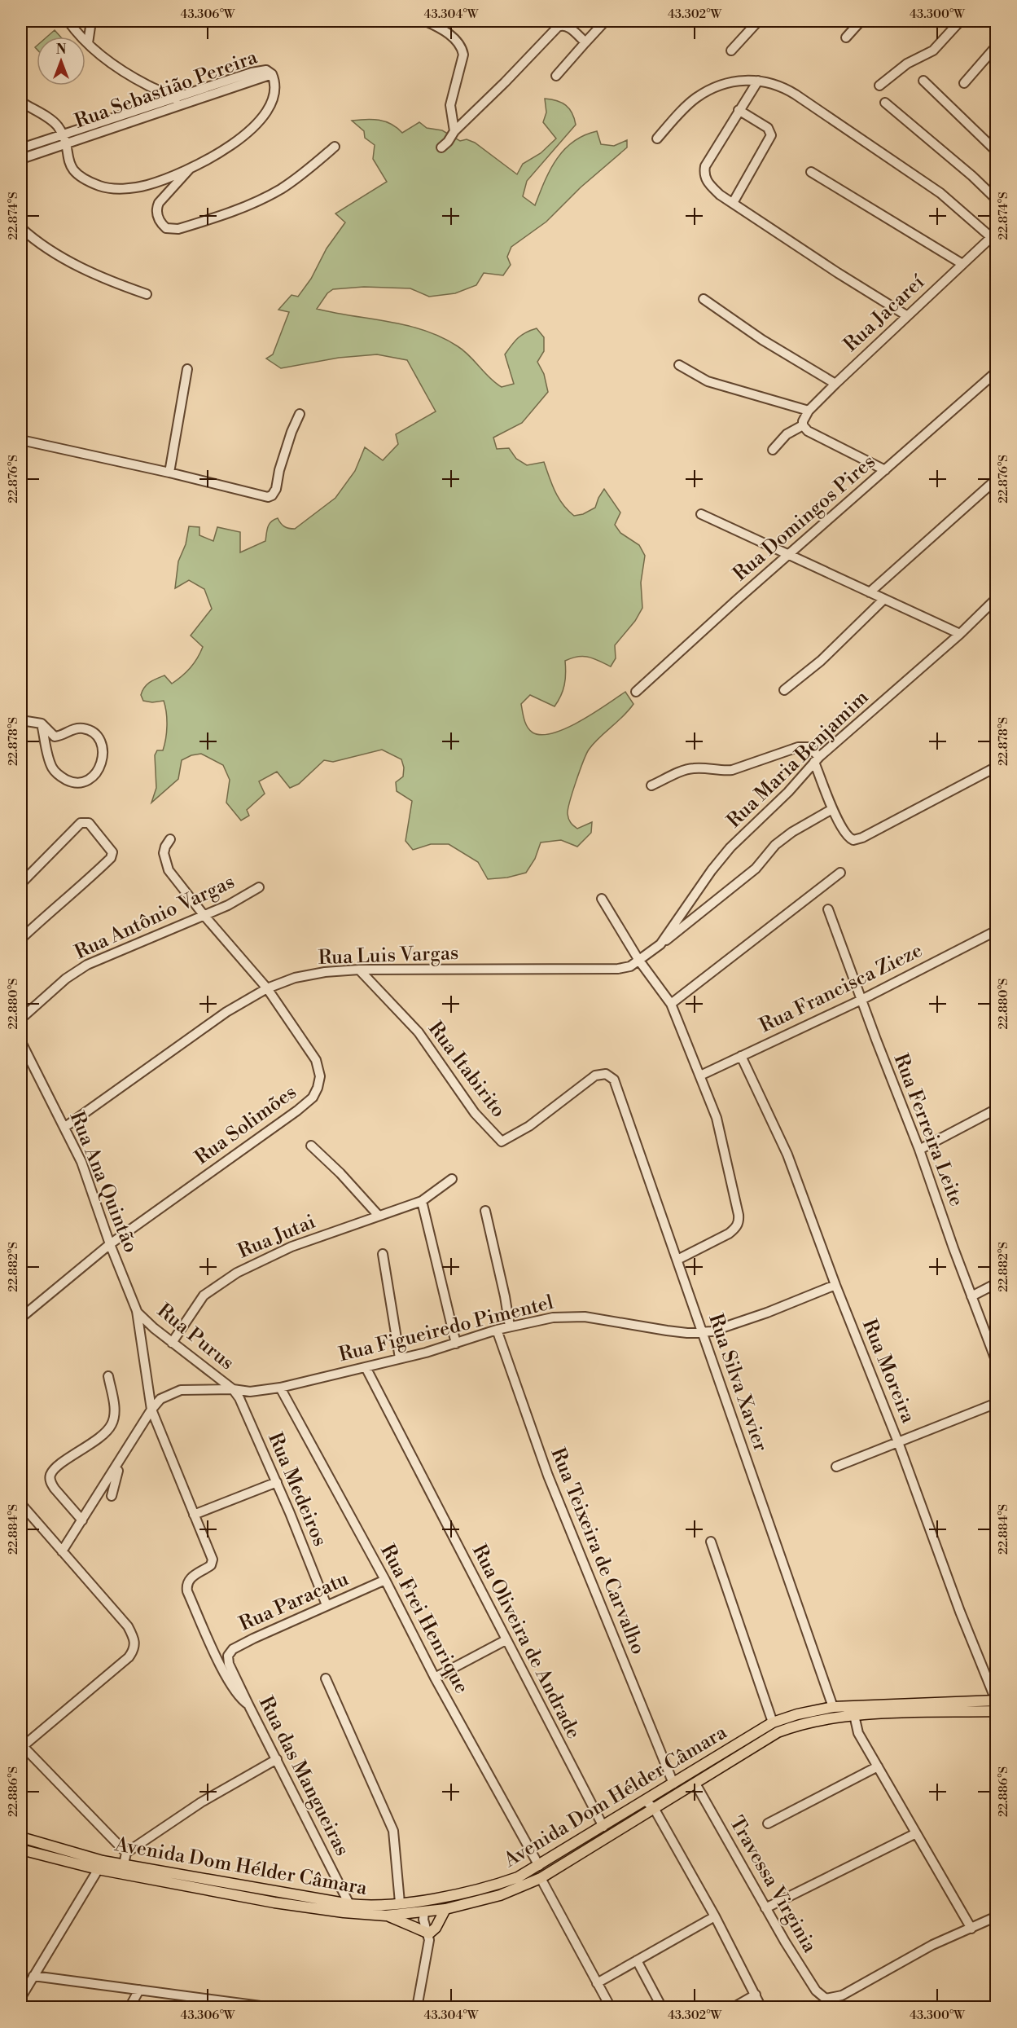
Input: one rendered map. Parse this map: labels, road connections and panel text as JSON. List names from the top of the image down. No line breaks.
{"streets":{"main road":["Avenida Dom Hélder Câmara"],"street":["Rua Sebastião Pereira","Rua Jacareí","Rua Domingos Pires","Rua Maria Benjamim","Rua Antônio Vargas","Rua Luis Vargas","Rua Francisca Zieze","Rua Itabirito","Rua Solimões","Rua Ferreira Leite","Rua Ana Quintão","Rua Jutai","Rua Figueiredo Pimentel","Rua Purus","Rua Moreira","Rua Silva Xavier","Rua Medeiros","Rua Teixeira de Carvalho","Rua Paracatu","Rua Frei Henrique","Rua Oliveira de Andrade","Rua das Mangueiras","Travessa Virginia"]},"crossings":[["Rua Maria Benjamim","Rua Luis Vargas"],["Rua Antônio Vargas","Rua Solimões"],["Rua Luis Vargas","Rua Itabirito"],["Rua Luis Vargas","Rua Solimões"],["Rua Luis Vargas","Rua Ana Quintão"],["Rua Francisca Zieze","Rua Ferreira Leite"],["Rua Francisca Zieze","Rua Moreira"],["Rua Itabirito","Rua Silva Xavier"],["Rua Solimões","Rua Ana Quintão"],["Rua Ana Quintão","Rua Purus"],["Rua Jutai","Rua Purus"],["Rua Figueiredo Pimentel","Rua Purus"],["Rua Figueiredo Pimentel","Rua Moreira"],["Rua Figueiredo Pimentel","Rua Silva Xavier"],["Rua Figueiredo Pimentel","Rua Medeiros"],["Rua Figueiredo Pimentel","Rua Teixeira de Carvalho"],["Rua Figueiredo Pimentel","Rua Frei Henrique"],["Rua Figueiredo Pimentel","Rua Oliveira de Andrade"],["Rua Purus","Rua Medeiros"],["Rua Moreira","Avenida Dom Hélder Câmara"],["Rua Silva Xavier","Avenida Dom Hélder Câmara"],["Rua Medeiros","Rua Paracatu"],["Rua Teixeira de Carvalho","Avenida Dom Hélder Câmara"],["Rua Paracatu","Rua Frei Henrique"],["Rua Paracatu","Rua das Mangueiras"],["Rua Frei Henrique","Avenida Dom Hélder Câmara"],["Rua Oliveira de Andrade","Avenida Dom Hélder Câmara"],["Rua das Mangueiras","Avenida Dom Hélder Câmara"],["Avenida Dom Hélder Câmara","Travessa Virginia"]],"north":"top","coordinates":["43.306°W","43.304°W","43.302°W","43.300°W","22.874°S","22.876°S","22.878°S","22.880°S","22.882°S","22.884°S","22.886°S"]}
